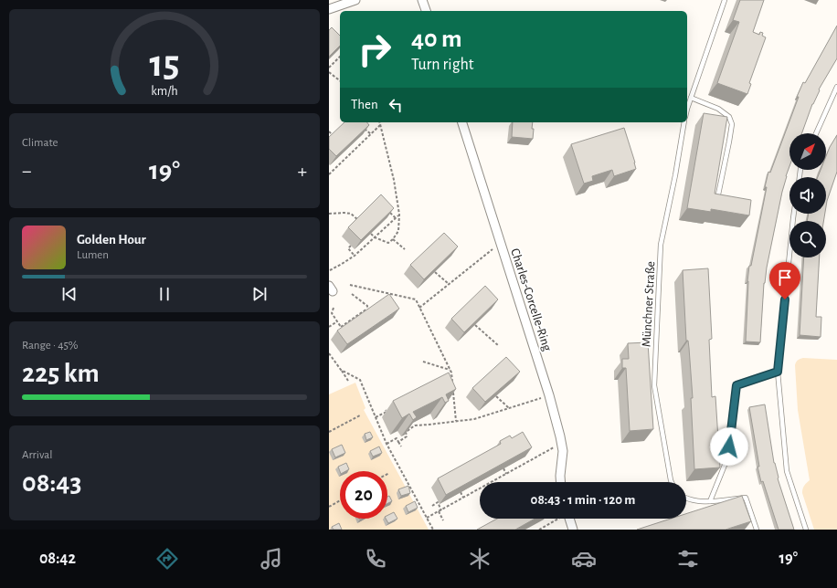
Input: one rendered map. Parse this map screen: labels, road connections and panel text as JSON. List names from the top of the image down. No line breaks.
{"streets":{"street":["Charles-Corcelle-Ring"],"lane":["Münchner Straße"]},"north":"top right","page":{"turn":["40 m","Turn right"],"then":"Then","tile":["Climate",["Range · 45%","225 km"],["Arrival","08:43"]],"heat":["−","19°","+"],"song":["Golden Hour","Lumen"],"limit":"20","trip":"08:43 · 1 min · 120 m","tabs":["08:42","19°"],"gauge":["15","km/h"]}}
